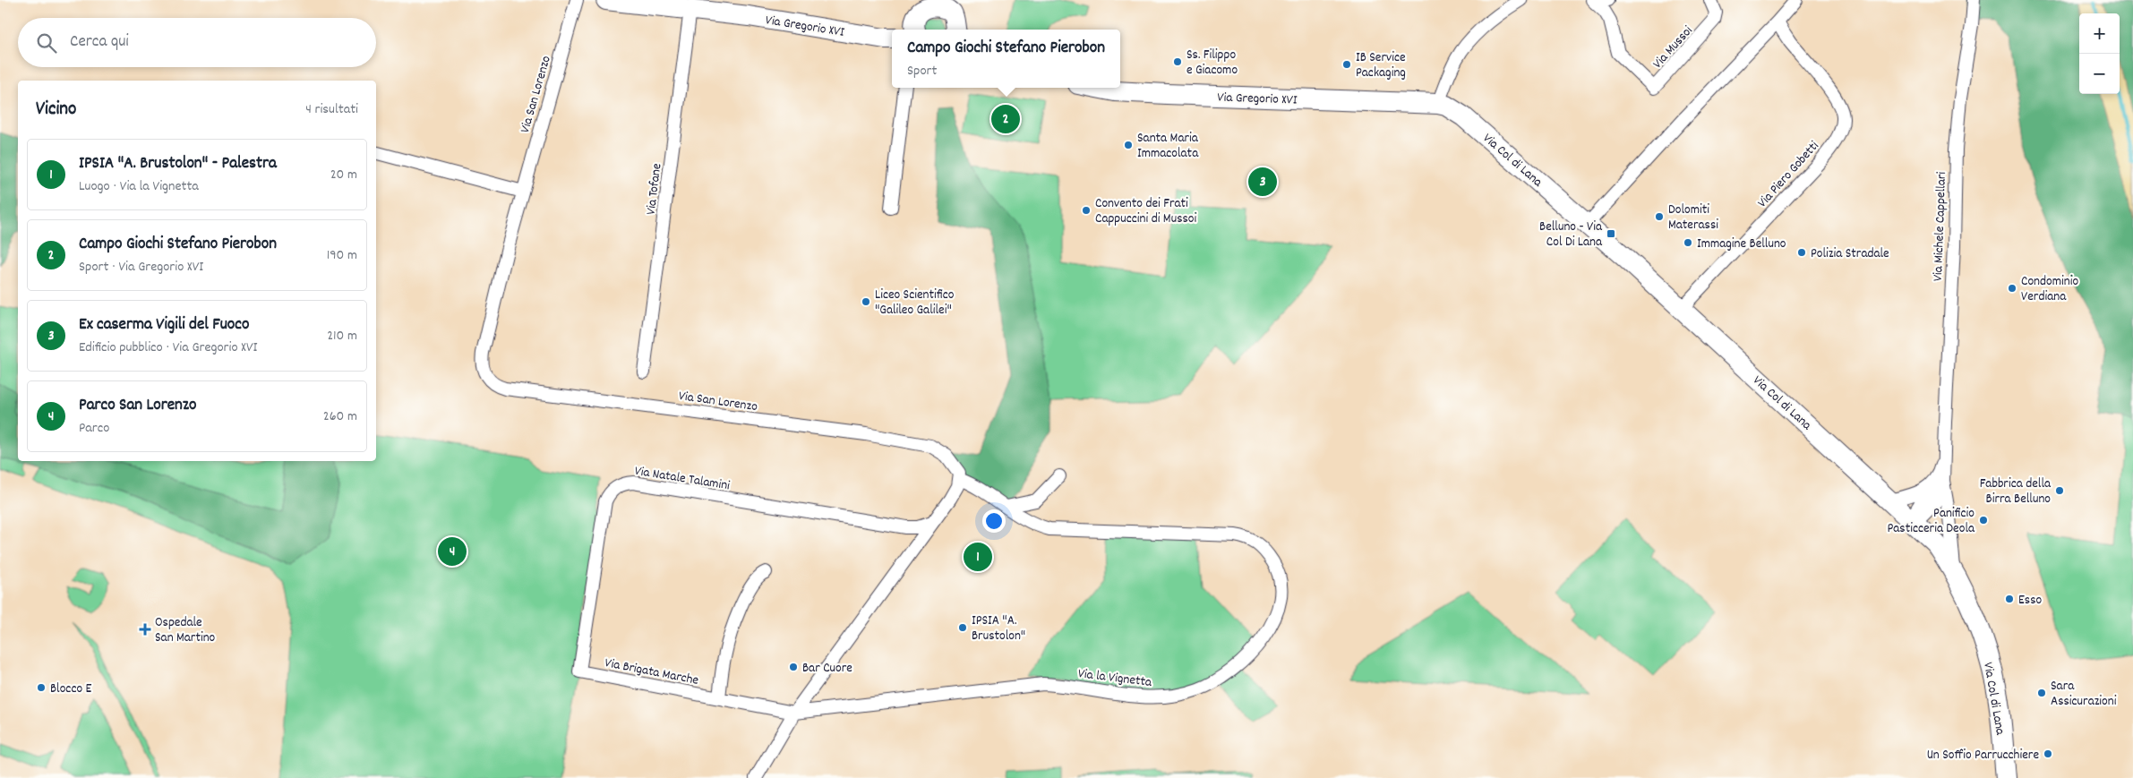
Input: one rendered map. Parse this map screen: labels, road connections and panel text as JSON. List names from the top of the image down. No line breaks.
{"streets":{"main road":["Via Gregorio XVI","Via Col di Lana"],"street":["Via Mussoi","Via San Lorenzo","Via Piero Gobetti","Via Tofane","Via Michele Cappellari","Via Natale Talamini","Via Brigata Marche","Via la Vignetta"]},"crossings":[["Via Gregorio XVI","Via Col di Lana"],["Via Gregorio XVI","Via Tofane"],["Via San Lorenzo","Via la Vignetta"],["Via Col di Lana","Via Piero Gobetti"],["Via Col di Lana","Via Michele Cappellari"],["Via Natale Talamini","Via Brigata Marche"],["Via Brigata Marche","Via la Vignetta"]],"places":{"other":["Ss. Filippo e Giacomo","IB Service Packaging","Santa Maria Immacolata","Convento dei Frati Cappuccini di Mussoi","Dolomiti Materassi","Immagine Belluno","Polizia Stradale","Condominio Verdiana","Liceo Scientifico \"Galileo Galilei\"","Fabbrica della Birra Belluno","Panificio Pasticceria Deola","Esso","IPSIA \"A. Brustolon\"","Bar Cuore","Blocco E","Sara Assicurazioni","Un Soffio Parrucchiere"],"transit":["Belluno - Via Col Di Lana"],"health":["Ospedale San Martino"]},"page":{"map_buttons":["+","−"],"search":"Cerca qui","popup":["Campo Giochi Stefano Pierobon","Sport"],"heading":["Vicino","4 risultati"],"pins":["2","3","4","1"],"list":[{"mark":"1","name":"IPSIA \"A. Brustolon\" - Palestra","note":"Luogo · Via la Vignetta","value":"20 m"},{"mark":"2","name":"Campo Giochi Stefano Pierobon","note":"Sport · Via Gregorio XVI","value":"190 m"},{"mark":"3","name":"Ex caserma Vigili del Fuoco","note":"Edificio pubblico · Via Gregorio XVI","value":"210 m"},{"mark":"4","name":"Parco San Lorenzo","note":"Parco","value":"260 m"}]}}
